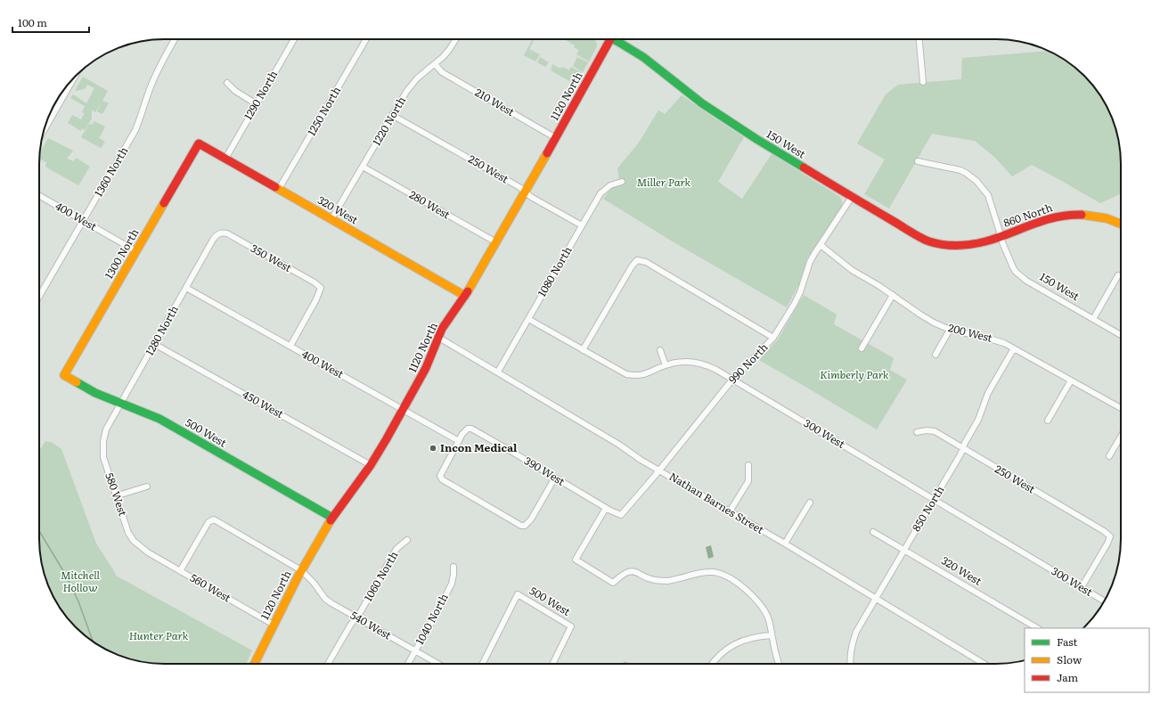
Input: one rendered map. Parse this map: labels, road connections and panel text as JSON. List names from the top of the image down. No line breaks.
{"streets":{"street":["1290 North","1120 North","210 West","1250 North","1220 North","150 West","250 West","1360 North","280 West","320 West","860 North","400 West","1300 North","350 West","1080 North","1280 North","200 West","990 North","450 West","500 West","300 West","390 West","580 West","Nathan Barnes Street","850 North","1060 North","560 West","1040 North","540 West"]},"crossings":[["1290 North","320 West"],["1120 North","210 West"],["1120 North","250 West"],["1120 North","280 West"],["1120 North","320 West"],["1120 North","400 West"],["1120 North","450 West"],["1120 North","500 West"],["1120 North","Nathan Barnes Street"],["1120 North","560 West"],["1120 North","540 West"],["210 West","1220 North"],["1250 North","320 West"],["1220 North","250 West"],["1220 North","280 West"],["1220 North","320 West"],["150 West","860 North"],["150 West","990 North"],["250 West","1080 North"],["250 West","300 West"],["250 West","850 North"],["1360 North","400 West"],["320 West","1300 North"],["320 West","850 North"],["400 West","1300 North"],["400 West","350 West"],["400 West","1280 North"],["400 West","390 West"],["1300 North","500 West"],["350 West","1280 North"],["1080 North","300 West"],["1080 North","Nathan Barnes Street"],["1280 North","450 West"],["1280 North","500 West"],["1280 North","580 West"],["200 West","990 North"],["200 West","850 North"],["990 North","300 West"],["990 North","390 West"],["990 North","Nathan Barnes Street"],["300 West","850 North"],["580 West","560 West"],["Nathan Barnes Street","850 North"],["1060 North","540 West"],["560 West","540 West"],["1040 North","540 West"]],"parks":["Miller Park","Kimberly Park","Mitchell Hollow","Hunter Park"],"places":["Incon Medical"],"legend":["Fast","Slow","Jam"],"scale_bar":"100 m"}
